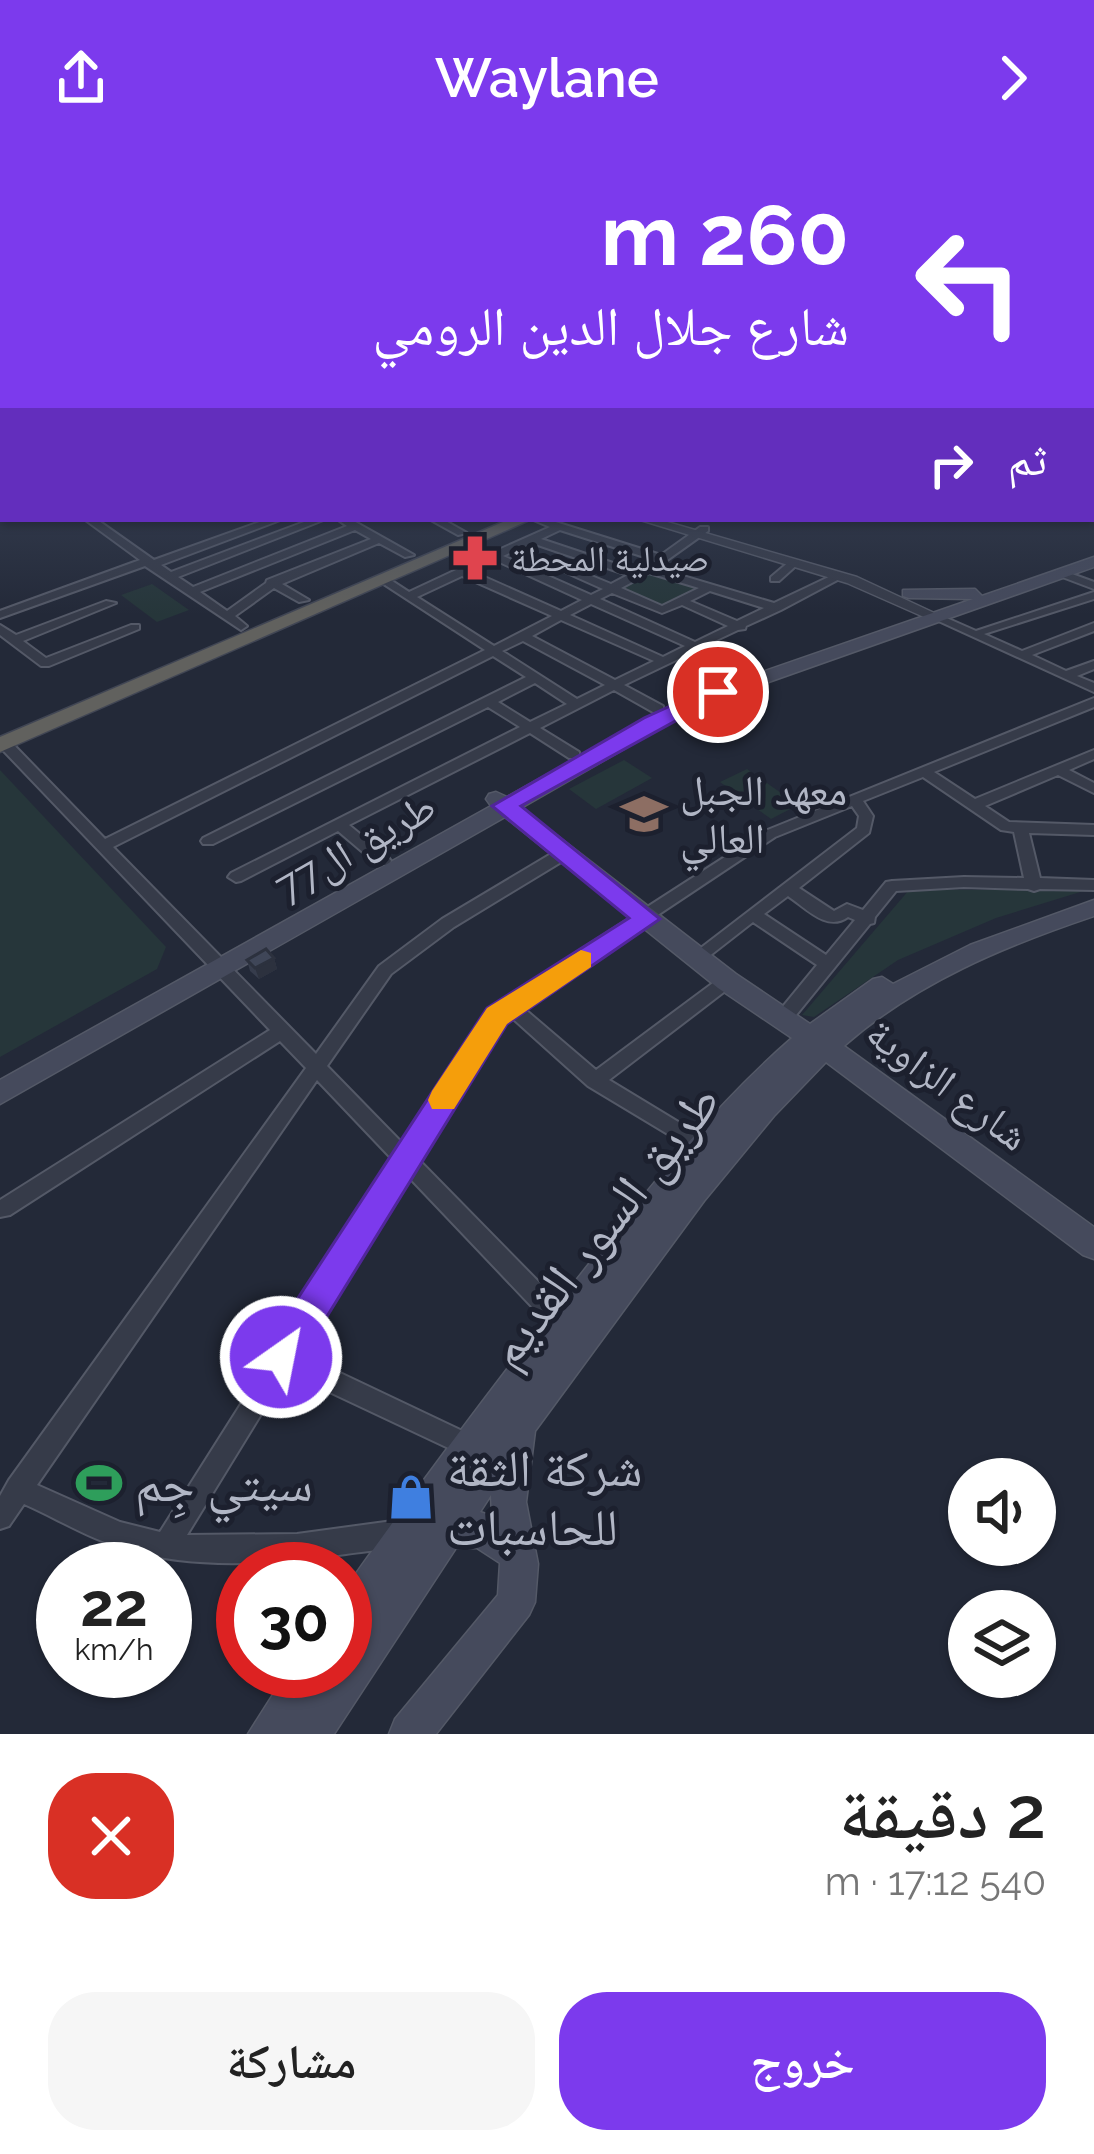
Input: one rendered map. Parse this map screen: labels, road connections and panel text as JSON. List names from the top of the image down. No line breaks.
{"streets":{"main road":["طريق ال77","شارع الزاوية","طريق السور القديم"]},"crossings":[["طريق ال77","شارع الزاوية"],["شارع الزاوية","طريق السور القديم"]],"places":{"pharmacy":["صيدلية المحطة"],"school or university":["معهد الجبل العالي"],"sports":["سيتي جِم"],"shop":["شركة الثقة للحاسبات"]},"page":{"header":"Waylane","turn":["260 m","شارع جلال الدين الرومي"],"then":"ثم","speed":"22 km/h","limit":"30","heading":["2 دقيقة","540 m · 17:12"],"buttons":["خروج","مشاركة"]}}
